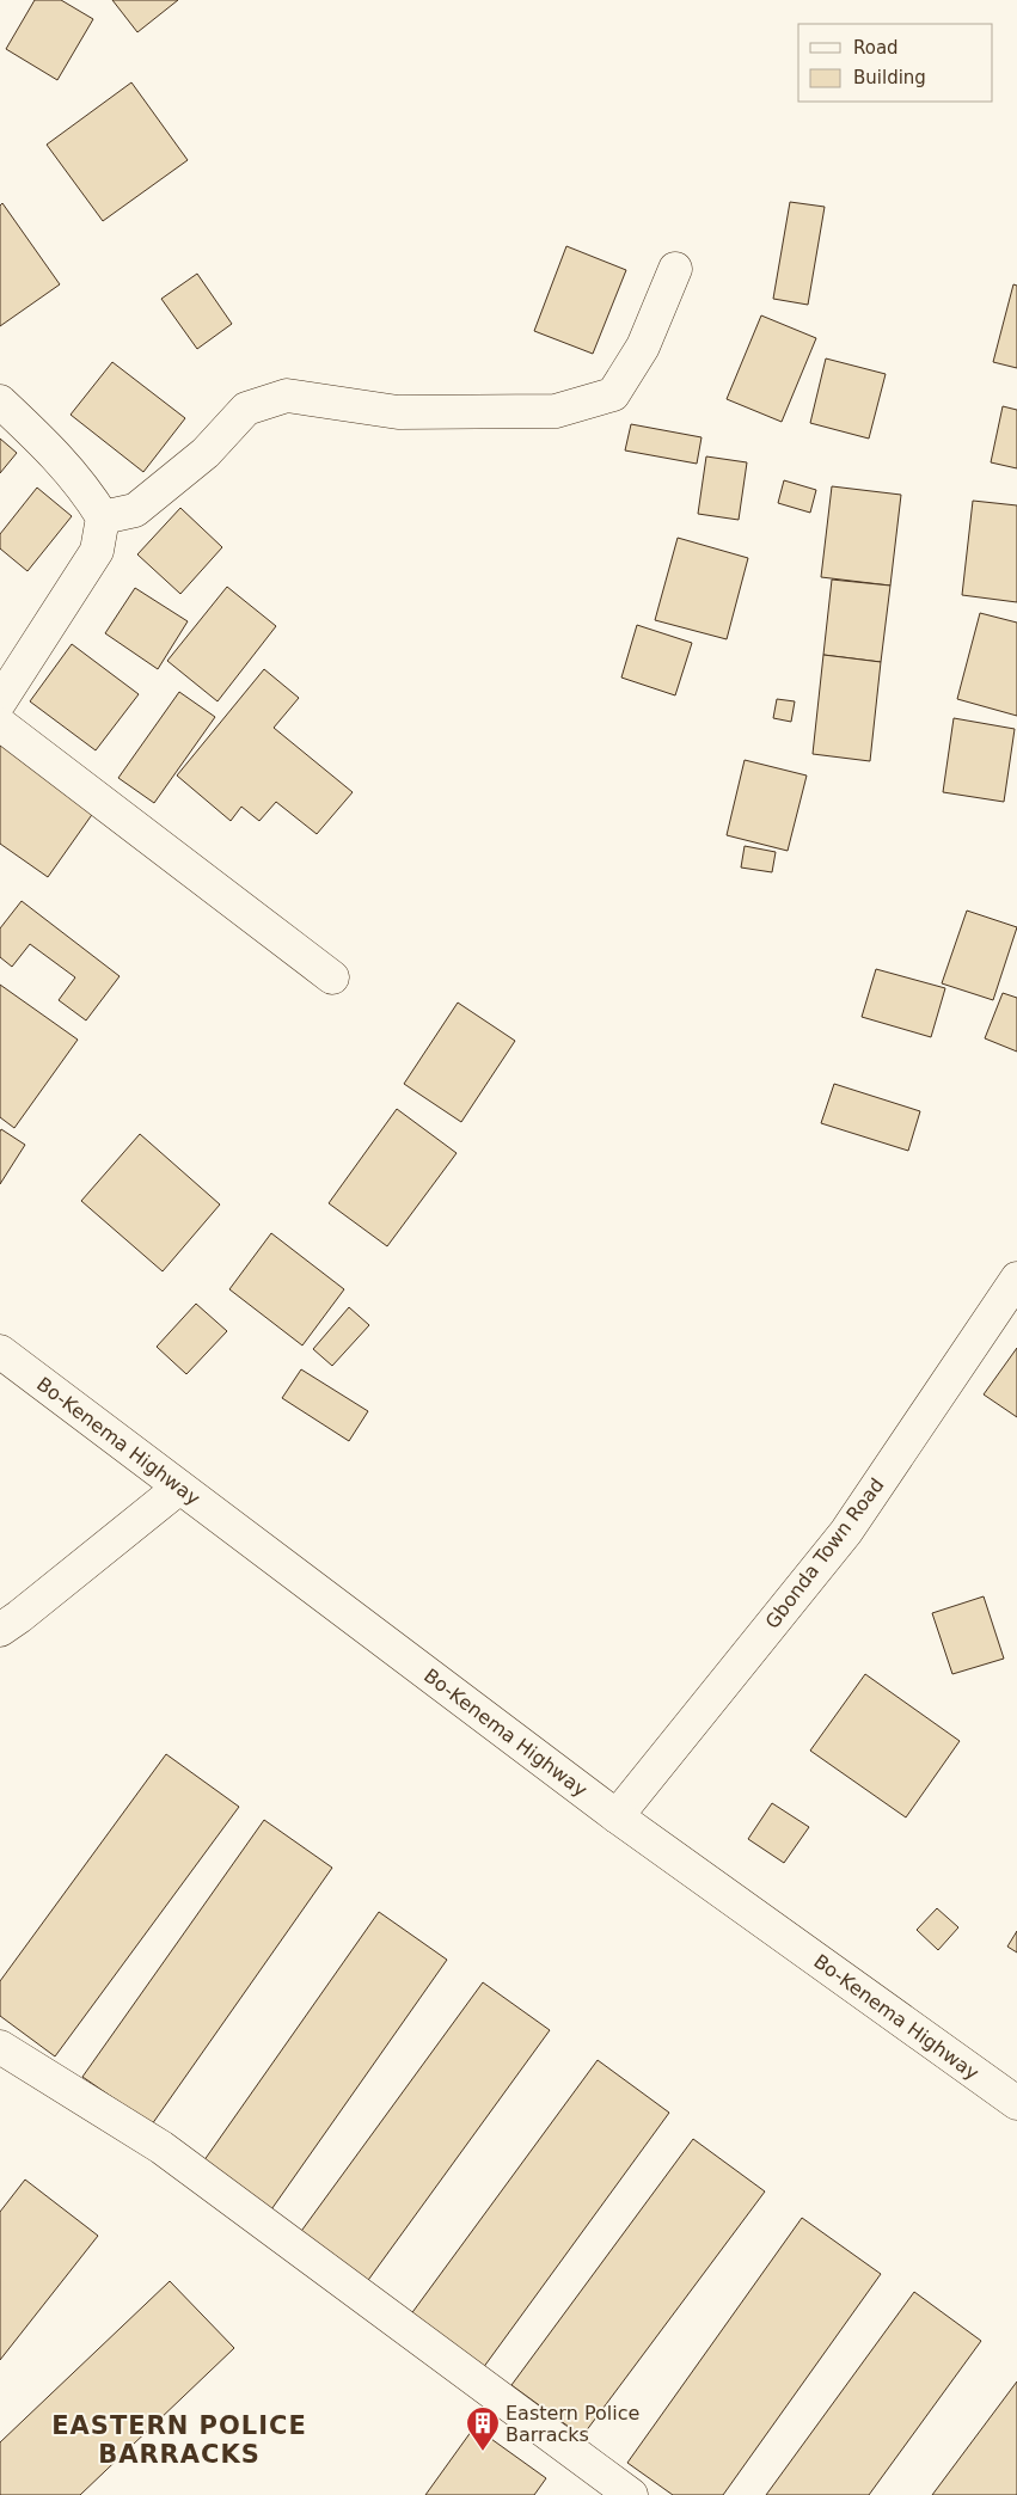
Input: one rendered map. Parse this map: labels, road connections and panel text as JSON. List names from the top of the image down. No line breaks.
{"streets":{"main road":["Bo-Kenema Highway","Gbonda Town Road"]},"crossings":[["Bo-Kenema Highway","Gbonda Town Road"]],"districts":["EASTERN POLICE BARRACKS"],"places":{"building":["Eastern Police Barracks"]},"legend":["Road","Building"]}
